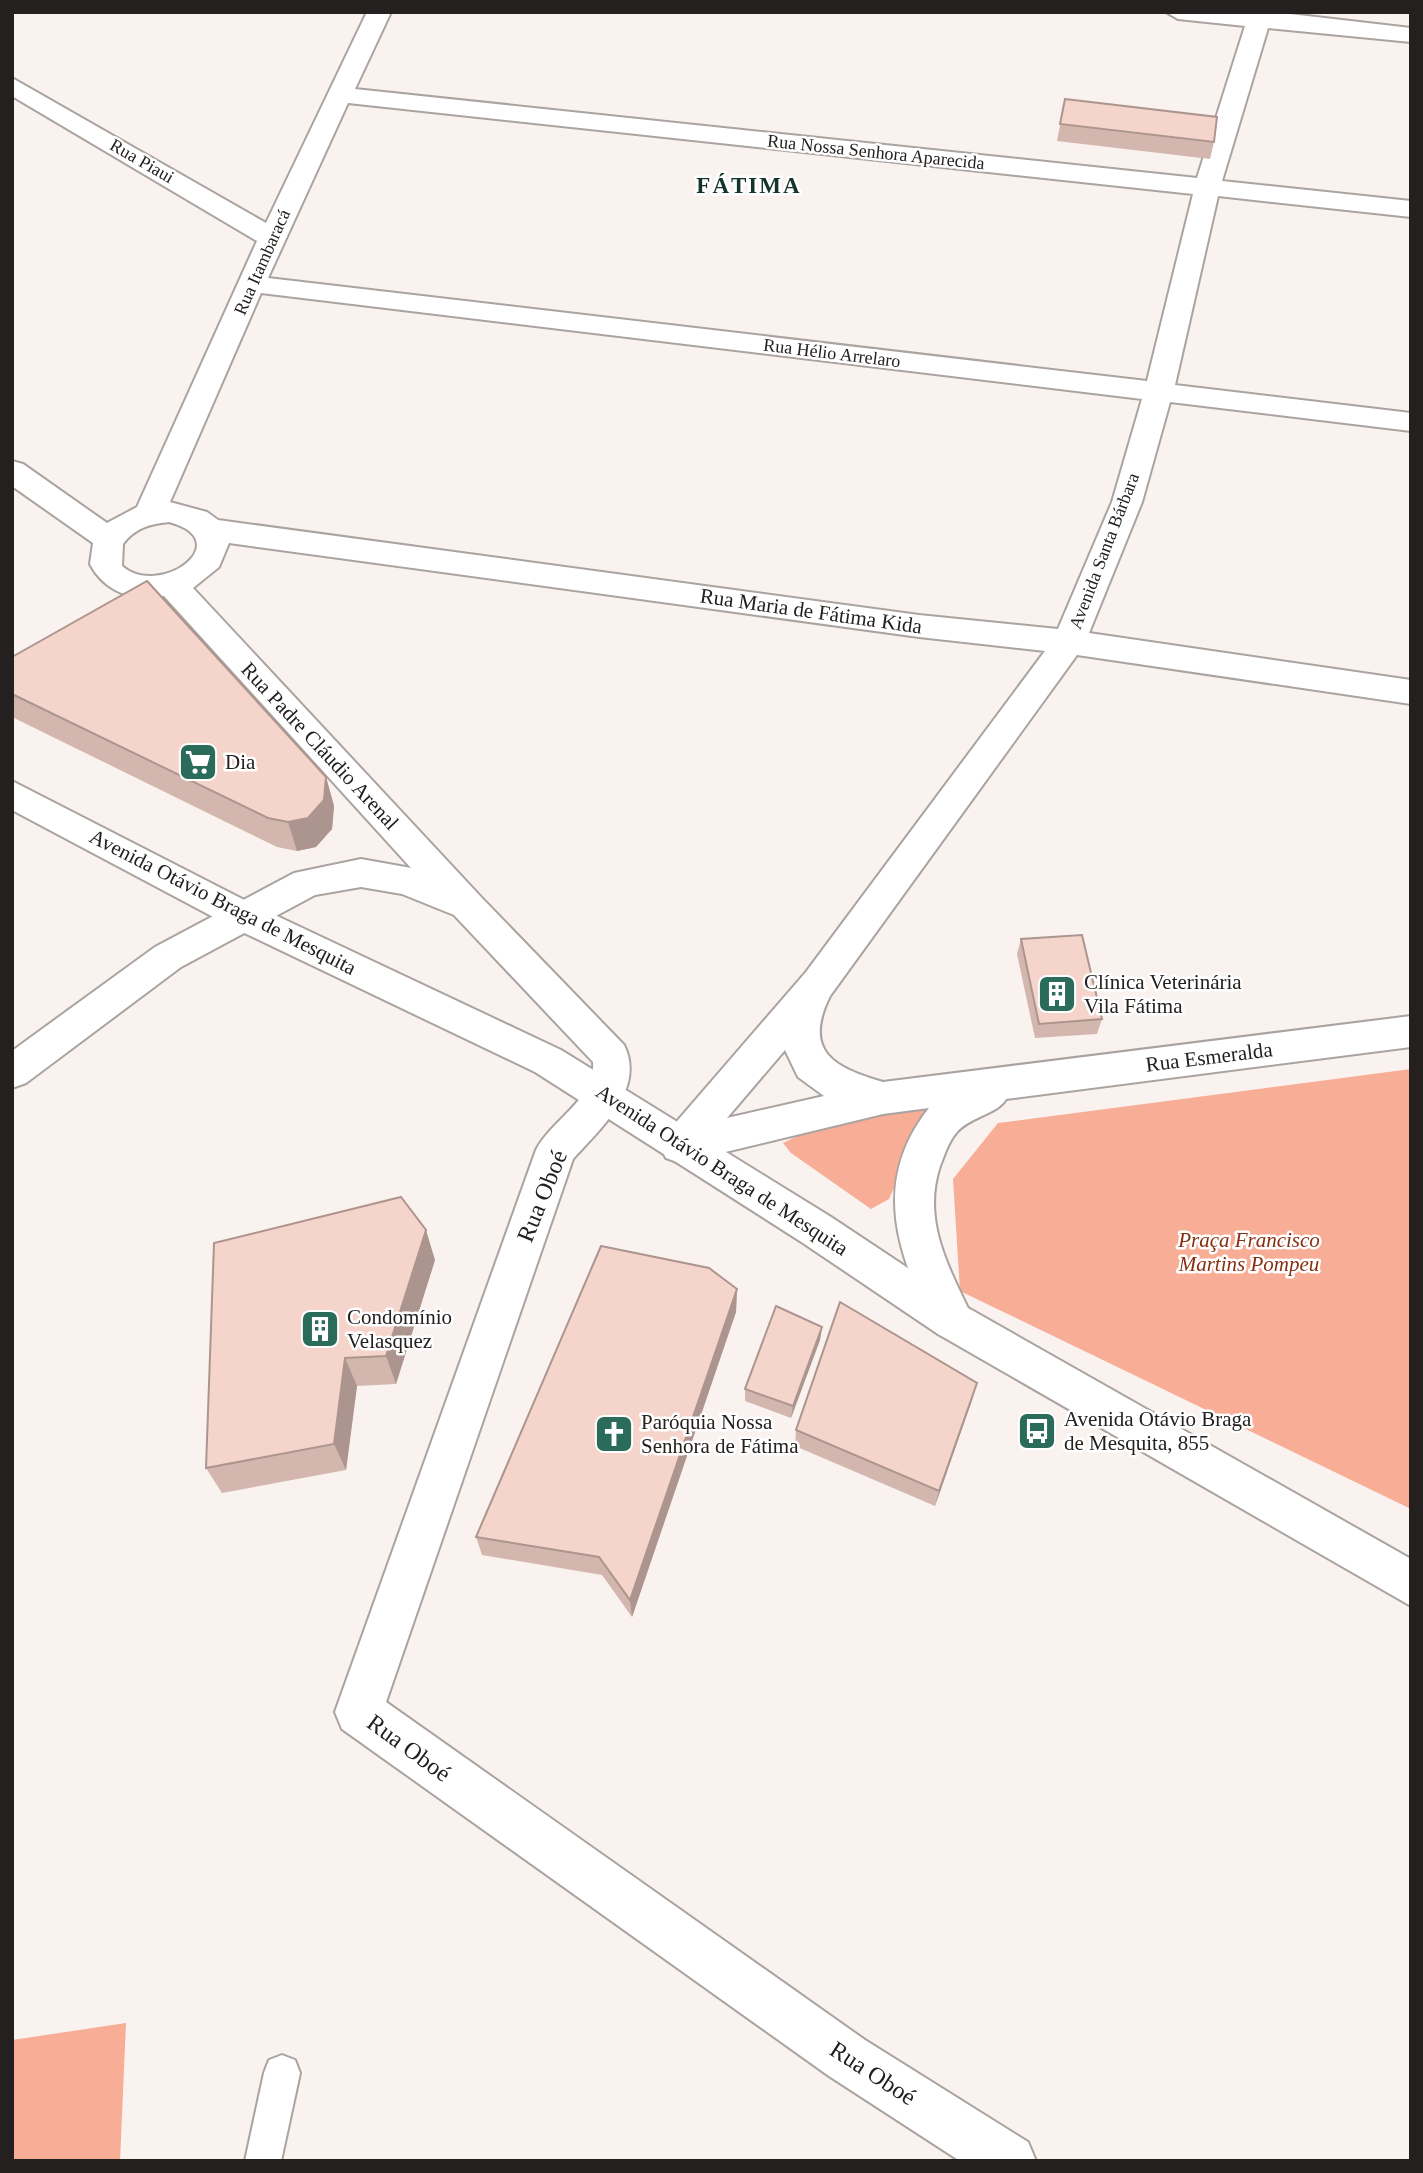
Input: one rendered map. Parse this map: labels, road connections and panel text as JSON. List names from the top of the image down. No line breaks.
{"streets":{"street":["Rua Nossa Senhora Aparecida","Rua Piaui","Rua Itambaracá","Rua Hélio Arrelaro","Avenida Santa Bárbara","Rua Maria de Fátima Kida","Rua Padre Cláudio Arenal","Avenida Otávio Braga de Mesquita","Rua Esmeralda","Rua Oboé"]},"crossings":[["Rua Nossa Senhora Aparecida","Rua Itambaracá"],["Rua Nossa Senhora Aparecida","Avenida Santa Bárbara"],["Rua Piaui","Rua Itambaracá"],["Rua Itambaracá","Rua Hélio Arrelaro"],["Rua Itambaracá","Rua Maria de Fátima Kida"],["Rua Itambaracá","Rua Padre Cláudio Arenal"],["Rua Hélio Arrelaro","Avenida Santa Bárbara"],["Avenida Santa Bárbara","Rua Maria de Fátima Kida"],["Avenida Santa Bárbara","Avenida Otávio Braga de Mesquita"],["Avenida Santa Bárbara","Rua Esmeralda"],["Rua Maria de Fátima Kida","Rua Padre Cláudio Arenal"],["Rua Padre Cláudio Arenal","Avenida Otávio Braga de Mesquita"],["Rua Padre Cláudio Arenal","Rua Oboé"],["Avenida Otávio Braga de Mesquita","Rua Esmeralda"],["Avenida Otávio Braga de Mesquita","Rua Oboé"]],"districts":["FÁTIMA"],"parks":["Praça Francisco Martins Pompeu"],"places":{"supermarket":["Dia"],"building":["Clínica Veterinária Vila Fátima","Condomínio Velasquez"],"bus stop":["Avenida Otávio Braga de Mesquita, 855"],"church":["Paróquia Nossa Senhora de Fátima"]}}
